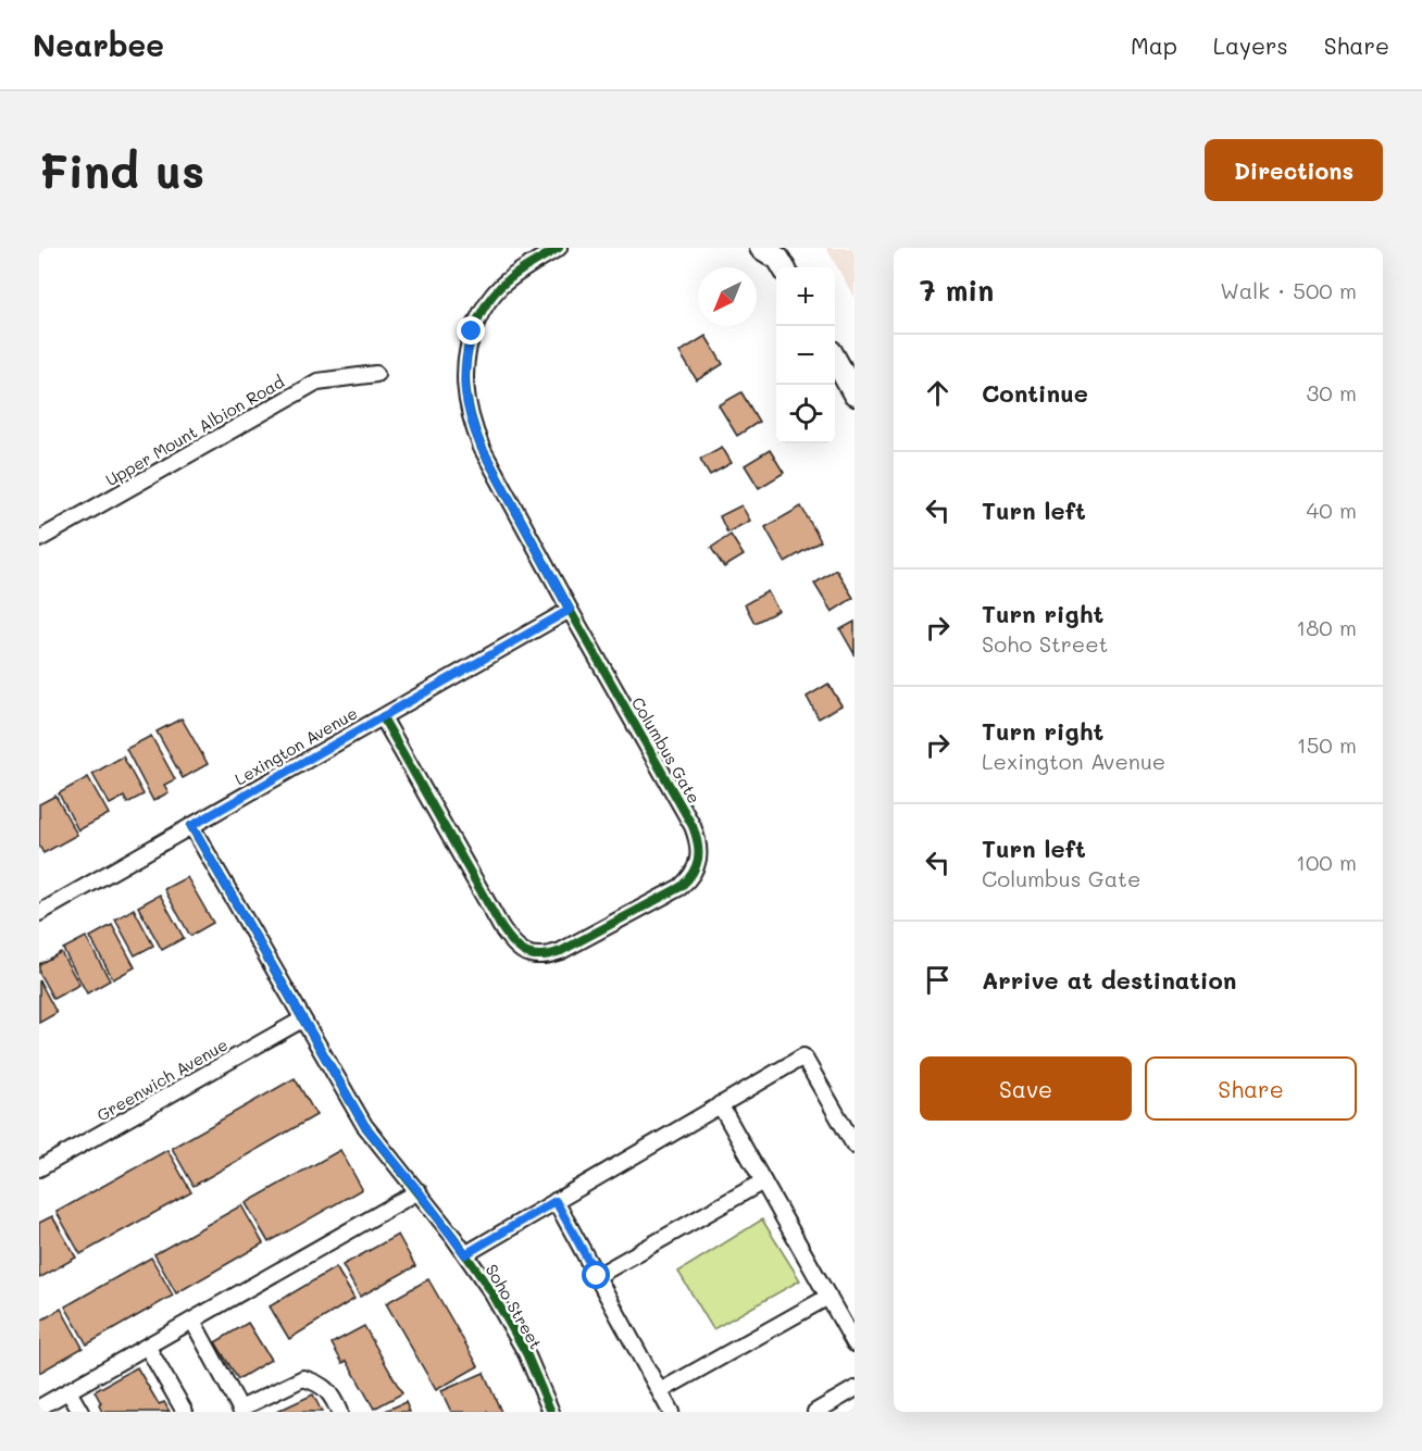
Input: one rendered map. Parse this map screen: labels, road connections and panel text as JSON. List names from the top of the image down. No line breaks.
{"streets":{"street":["Upper Mount Albion Road","Lexington Avenue","Columbus Gate","Greenwich Avenue","Soho Street"]},"crossings":[["Lexington Avenue","Columbus Gate"],["Lexington Avenue","Soho Street"],["Greenwich Avenue","Soho Street"]],"north":"bottom left","page":{"header":"Nearbee","nav":["Map","Layers","Share"],"buttons":["Directions",["Save","Share"]],"title":"Find us","heading":["7 min","Walk · 500 m"],"map_buttons":["+","−"],"list":[["Continue","30 m"],["Turn left","40 m"],["Turn right","Soho Street","180 m"],["Turn right","Lexington Avenue","150 m"],["Turn left","Columbus Gate","100 m"],"Arrive at destination"]}}
